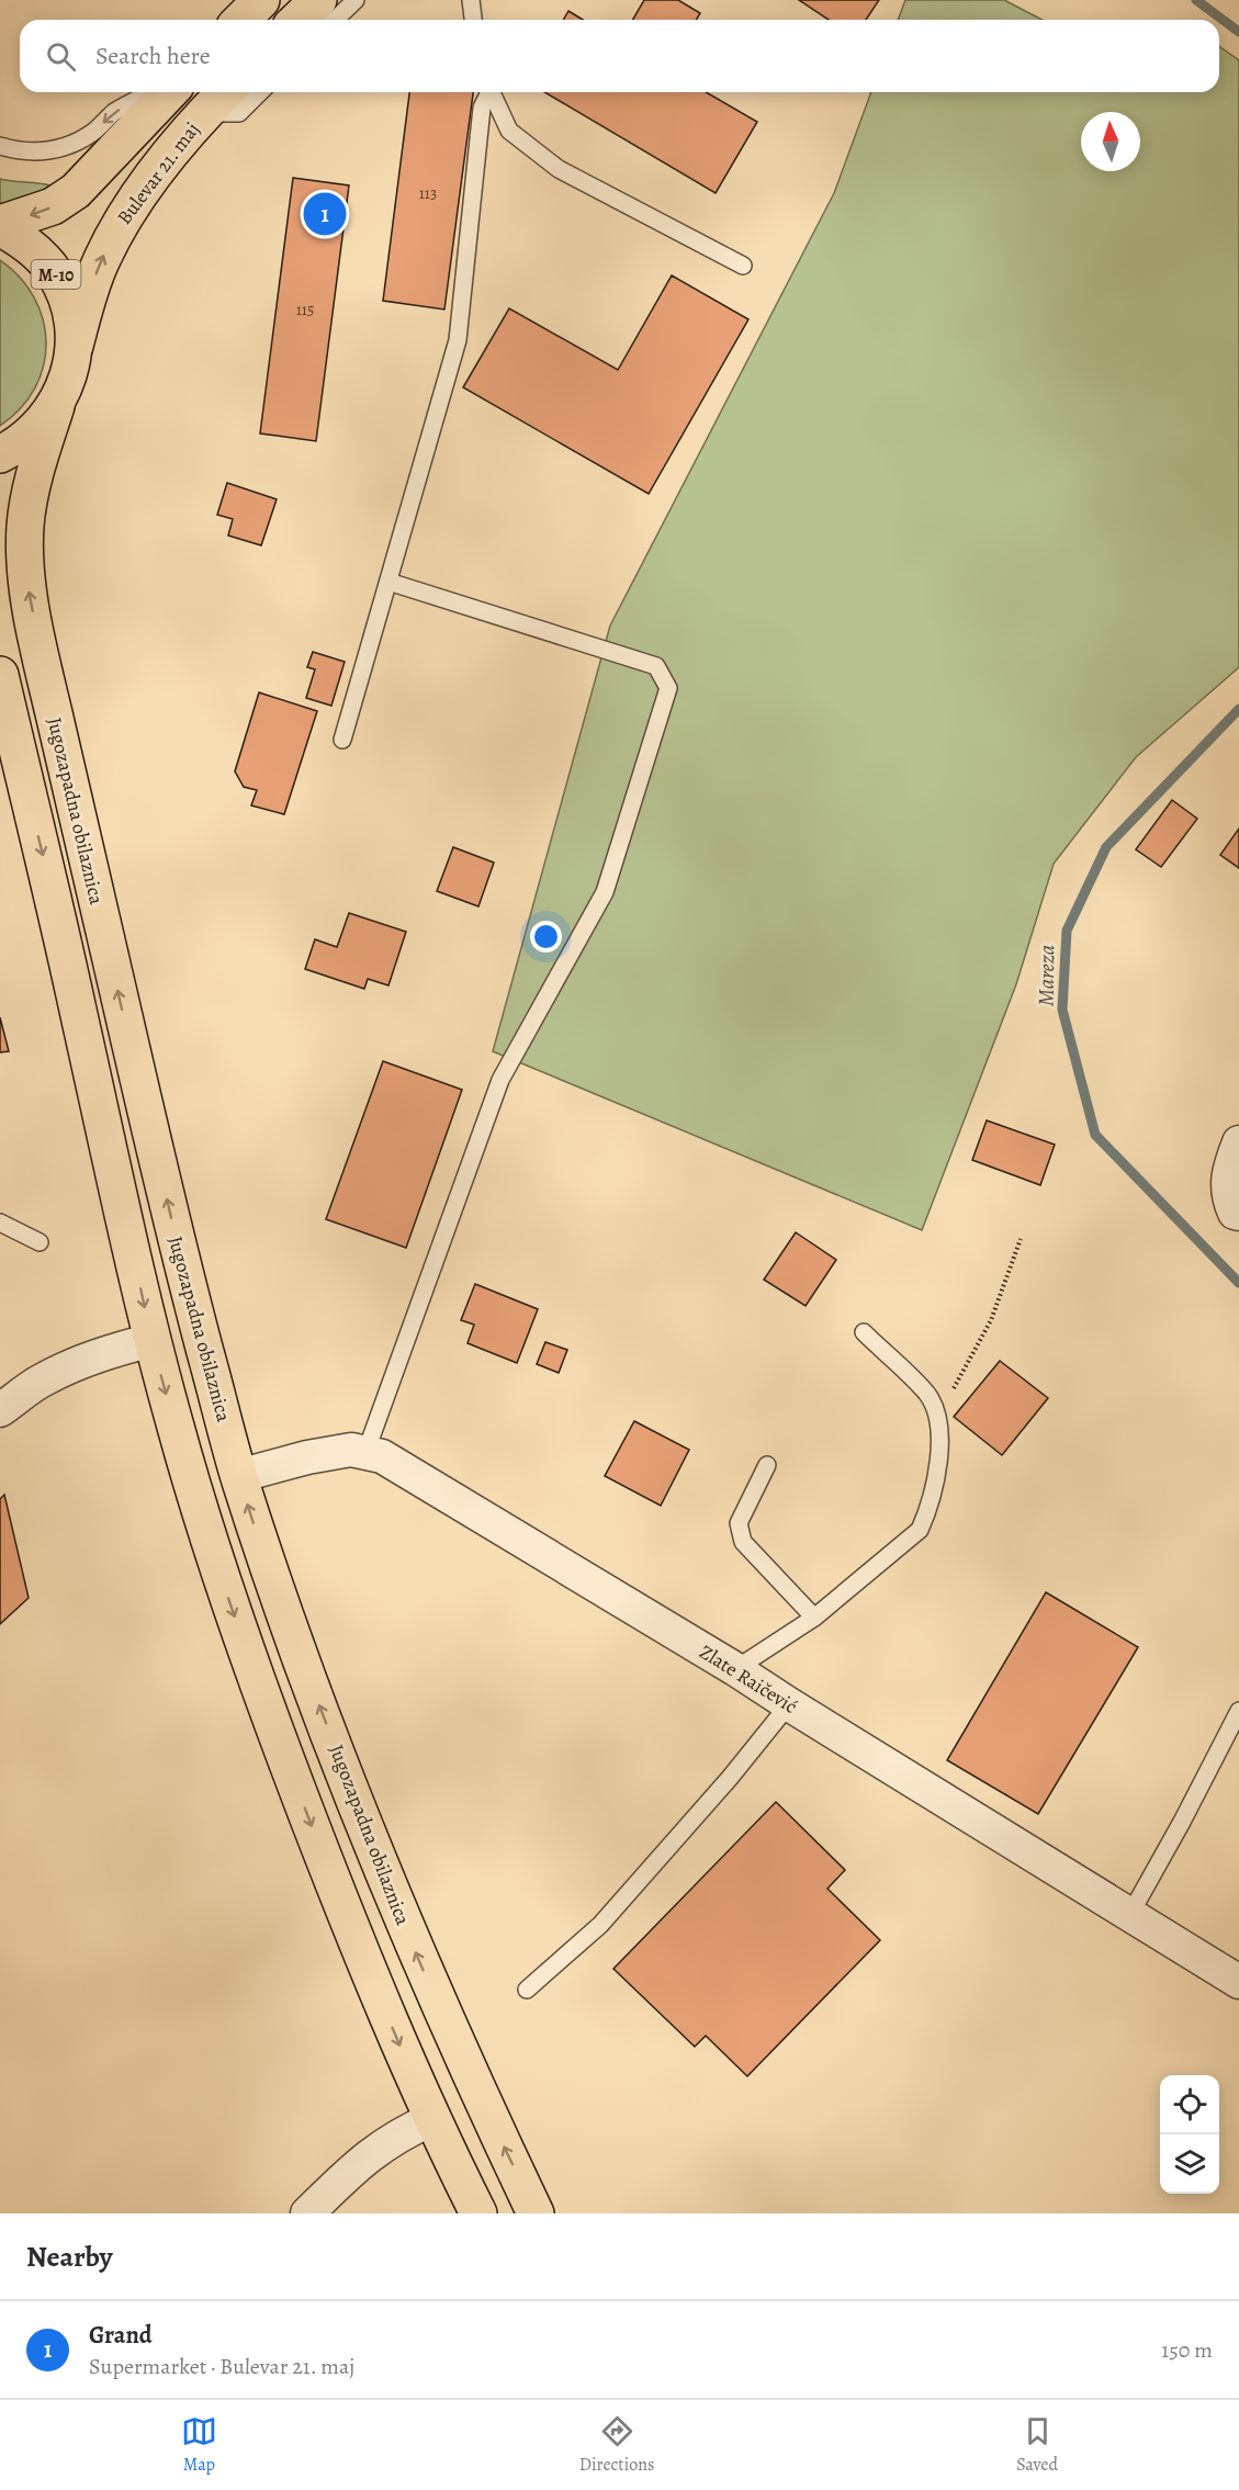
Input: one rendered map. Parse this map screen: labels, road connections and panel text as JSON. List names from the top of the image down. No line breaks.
{"streets":{"main road":["Bulevar 21. maj","M-10","Jugozapadna obilaznica"],"street":["Zlate Raičević"]},"crossings":[["Bulevar 21. maj","M-10"],["M-10","Jugozapadna obilaznica"],["Jugozapadna obilaznica","Zlate Raičević"]],"water":["Mareza"],"house_numbers":["113","115"],"north":"top","page":{"search":"Search here","pins":"1","heading":"Nearby","list":[{"mark":"1","name":"Grand","note":"Supermarket · Bulevar 21. maj","value":"150 m"}],"nav":["Map","Directions","Saved"]}}
